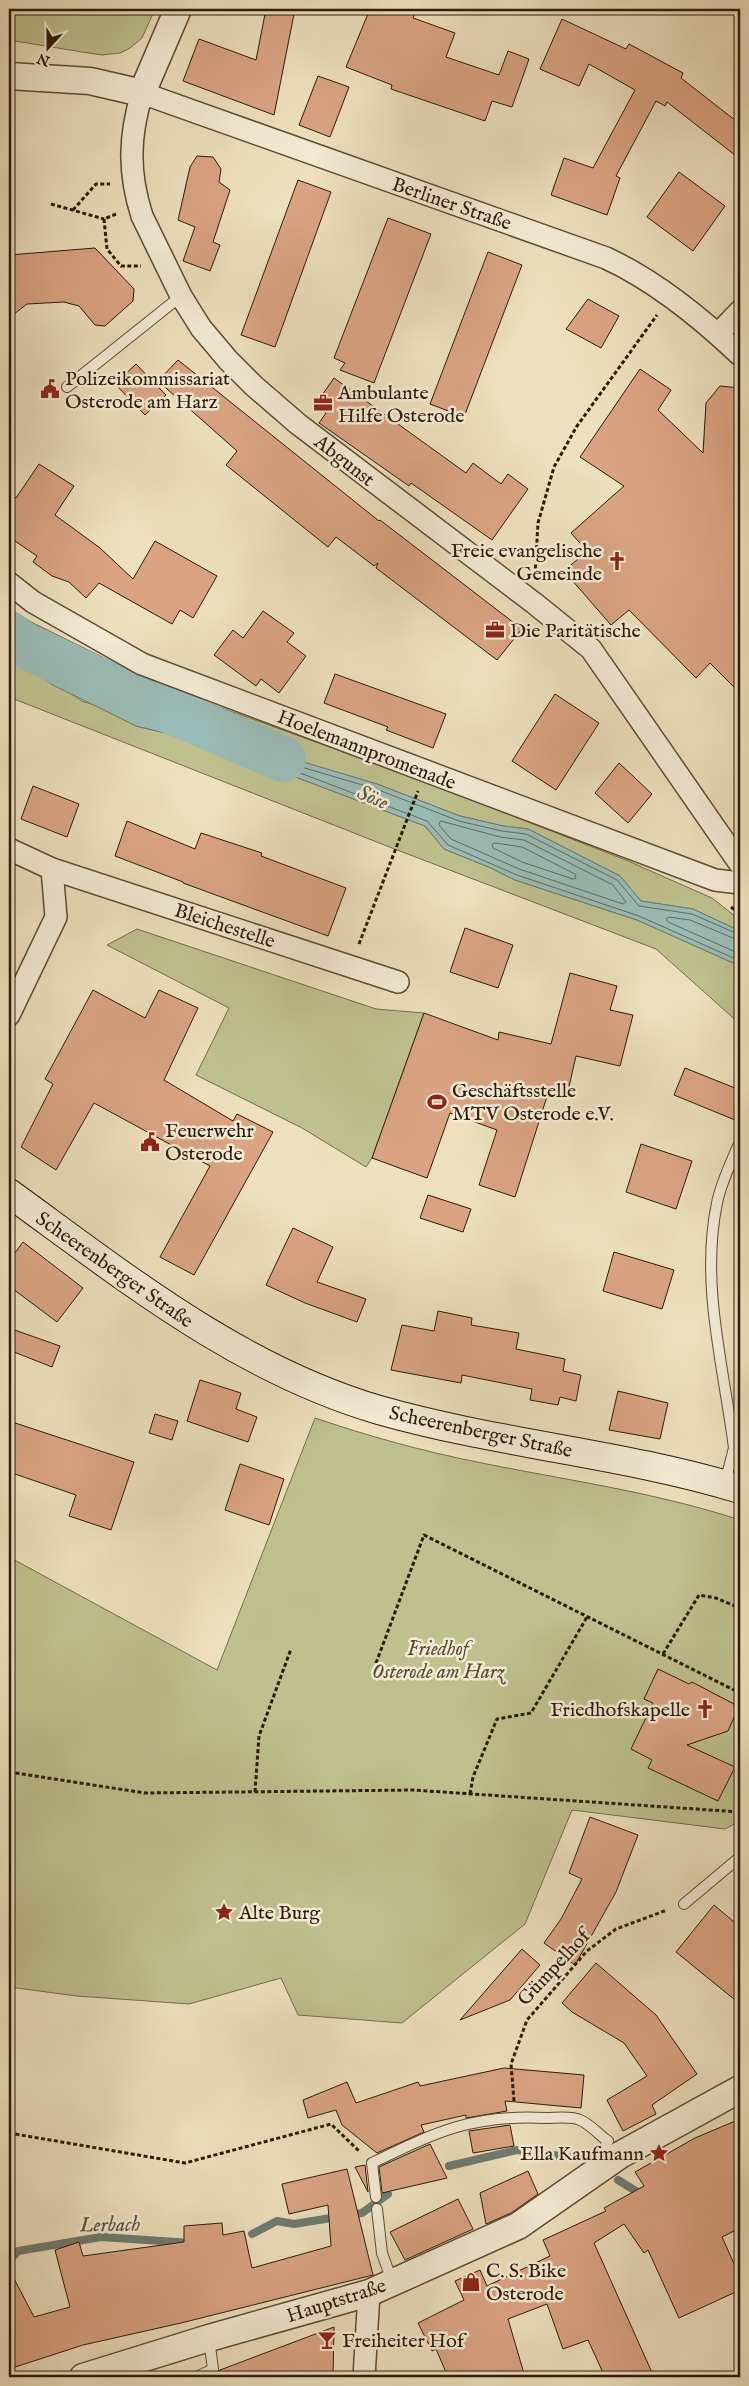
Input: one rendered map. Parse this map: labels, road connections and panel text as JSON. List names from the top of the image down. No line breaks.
{"streets":{"main road":["Scheerenberger Straße"],"street":["Berliner Straße","Abgunst","Hoelemannpromenade","Bleichestelle","Hauptstraße"],"path":["Gümpelhof"]},"crossings":[["Berliner Straße","Abgunst"]],"water":["Söse","Lerbach"],"parks":["Friedhof Osterode am Harz"],"places":{"public building":["Polizeikommissariat Osterode am Harz","Feuerwehr Osterode"],"office":["Ambulante Hilfe Osterode","Die Paritätische"],"church":["Freie evangelische Gemeinde","Friedhofskapelle"],"sports":["Geschäftsstelle MTV Osterode e.V."],"place":["Alte Burg","Ella Kaufmann"],"shop":["C. S. Bike Osterode"],"bar":["Freiheiter Hof"]},"north":"bottom"}
